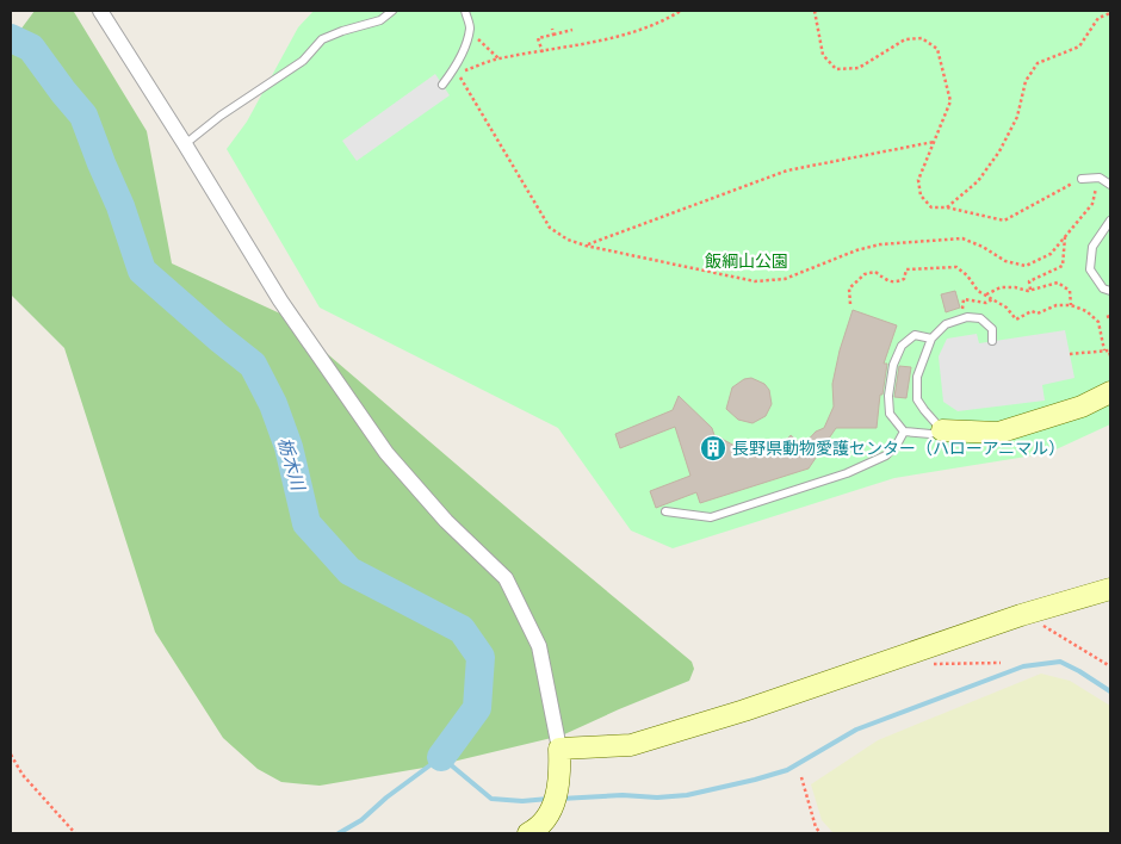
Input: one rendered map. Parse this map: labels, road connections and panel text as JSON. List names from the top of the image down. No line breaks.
{"water":["栃木川"],"parks":["飯綱山公園"],"places":{"building":["長野県動物愛護センター（ハローアニマル）"]}}
